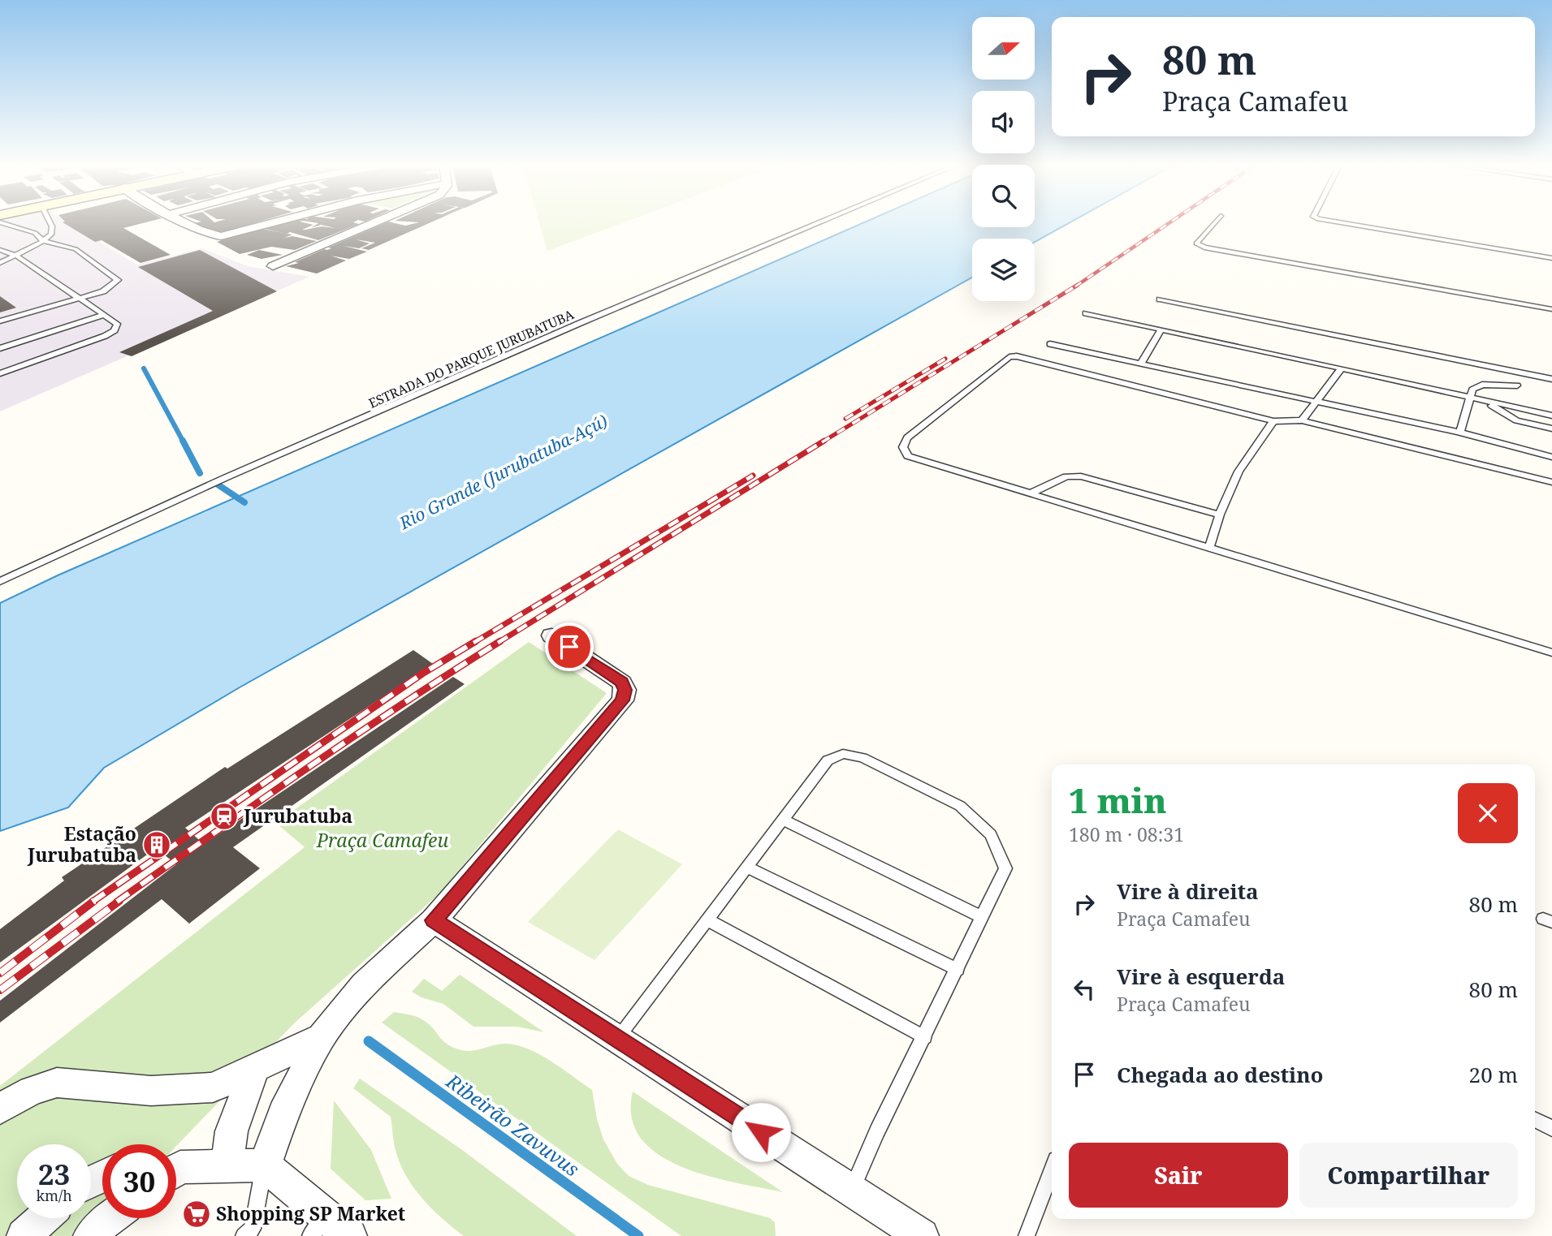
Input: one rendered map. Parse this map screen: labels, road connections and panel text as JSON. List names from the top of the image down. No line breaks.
{"streets":{"lane":["ESTRADA DO PARQUE JURUBATUBA"]},"water":["Rio Grande (Jurubatuba-Açú)","Ribeirão Zavuvus"],"parks":["Praça Camafeu"],"places":{"station":["Jurubatuba"],"building":["Estação Jurubatuba"],"supermarket":["Shopping SP Market"]},"north":"right","page":{"turn":["80 m","Praça Camafeu"],"heading":["1 min","180 m · 08:31"],"list":[{"name":"Vire à direita","note":"Praça Camafeu","value":"80 m"},{"name":"Vire à esquerda","note":"Praça Camafeu","value":"80 m"},{"name":"Chegada ao destino","value":"20 m"}],"buttons":["Sair","Compartilhar"],"speed":"23 km/h","limit":"30"}}
